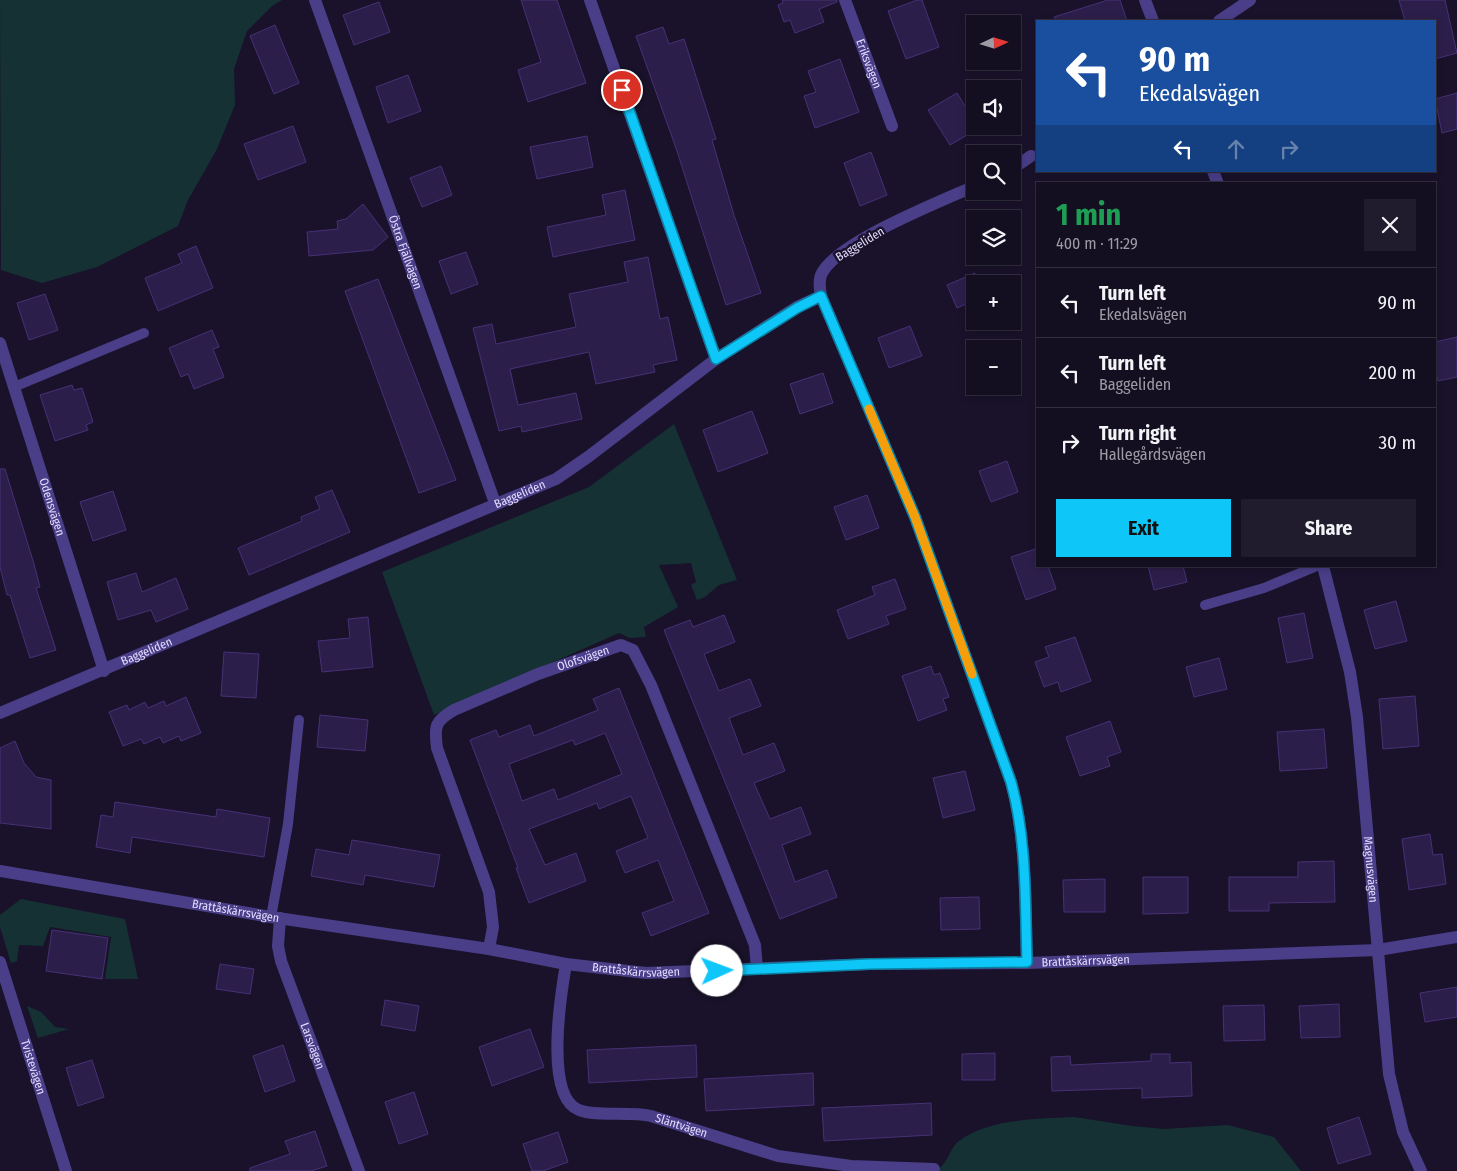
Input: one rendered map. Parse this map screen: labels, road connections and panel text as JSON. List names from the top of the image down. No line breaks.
{"streets":{"street":["Eriksvägen","Baggeliden","Östra Fjällvägen","Odensvägen","Olofsvägen","Magnusvägen","Brattåskärrsvägen","Larsvägen","Tvistevägen","Släntvägen"]},"crossings":[["Baggeliden","Östra Fjällvägen"],["Baggeliden","Odensvägen"],["Olofsvägen","Brattåskärrsvägen"],["Magnusvägen","Brattåskärrsvägen"],["Brattåskärrsvägen","Larsvägen"],["Brattåskärrsvägen","Släntvägen"]],"north":"right","page":{"map_buttons":["+","−"],"turn":["90 m","Ekedalsvägen"],"heading":["1 min","400 m · 11:29"],"list":[{"name":"Turn left","note":"Ekedalsvägen","value":"90 m"},{"name":"Turn left","note":"Baggeliden","value":"200 m"},{"name":"Turn right","note":"Hallegårdsvägen","value":"30 m"}],"buttons":["Exit","Share"]}}
